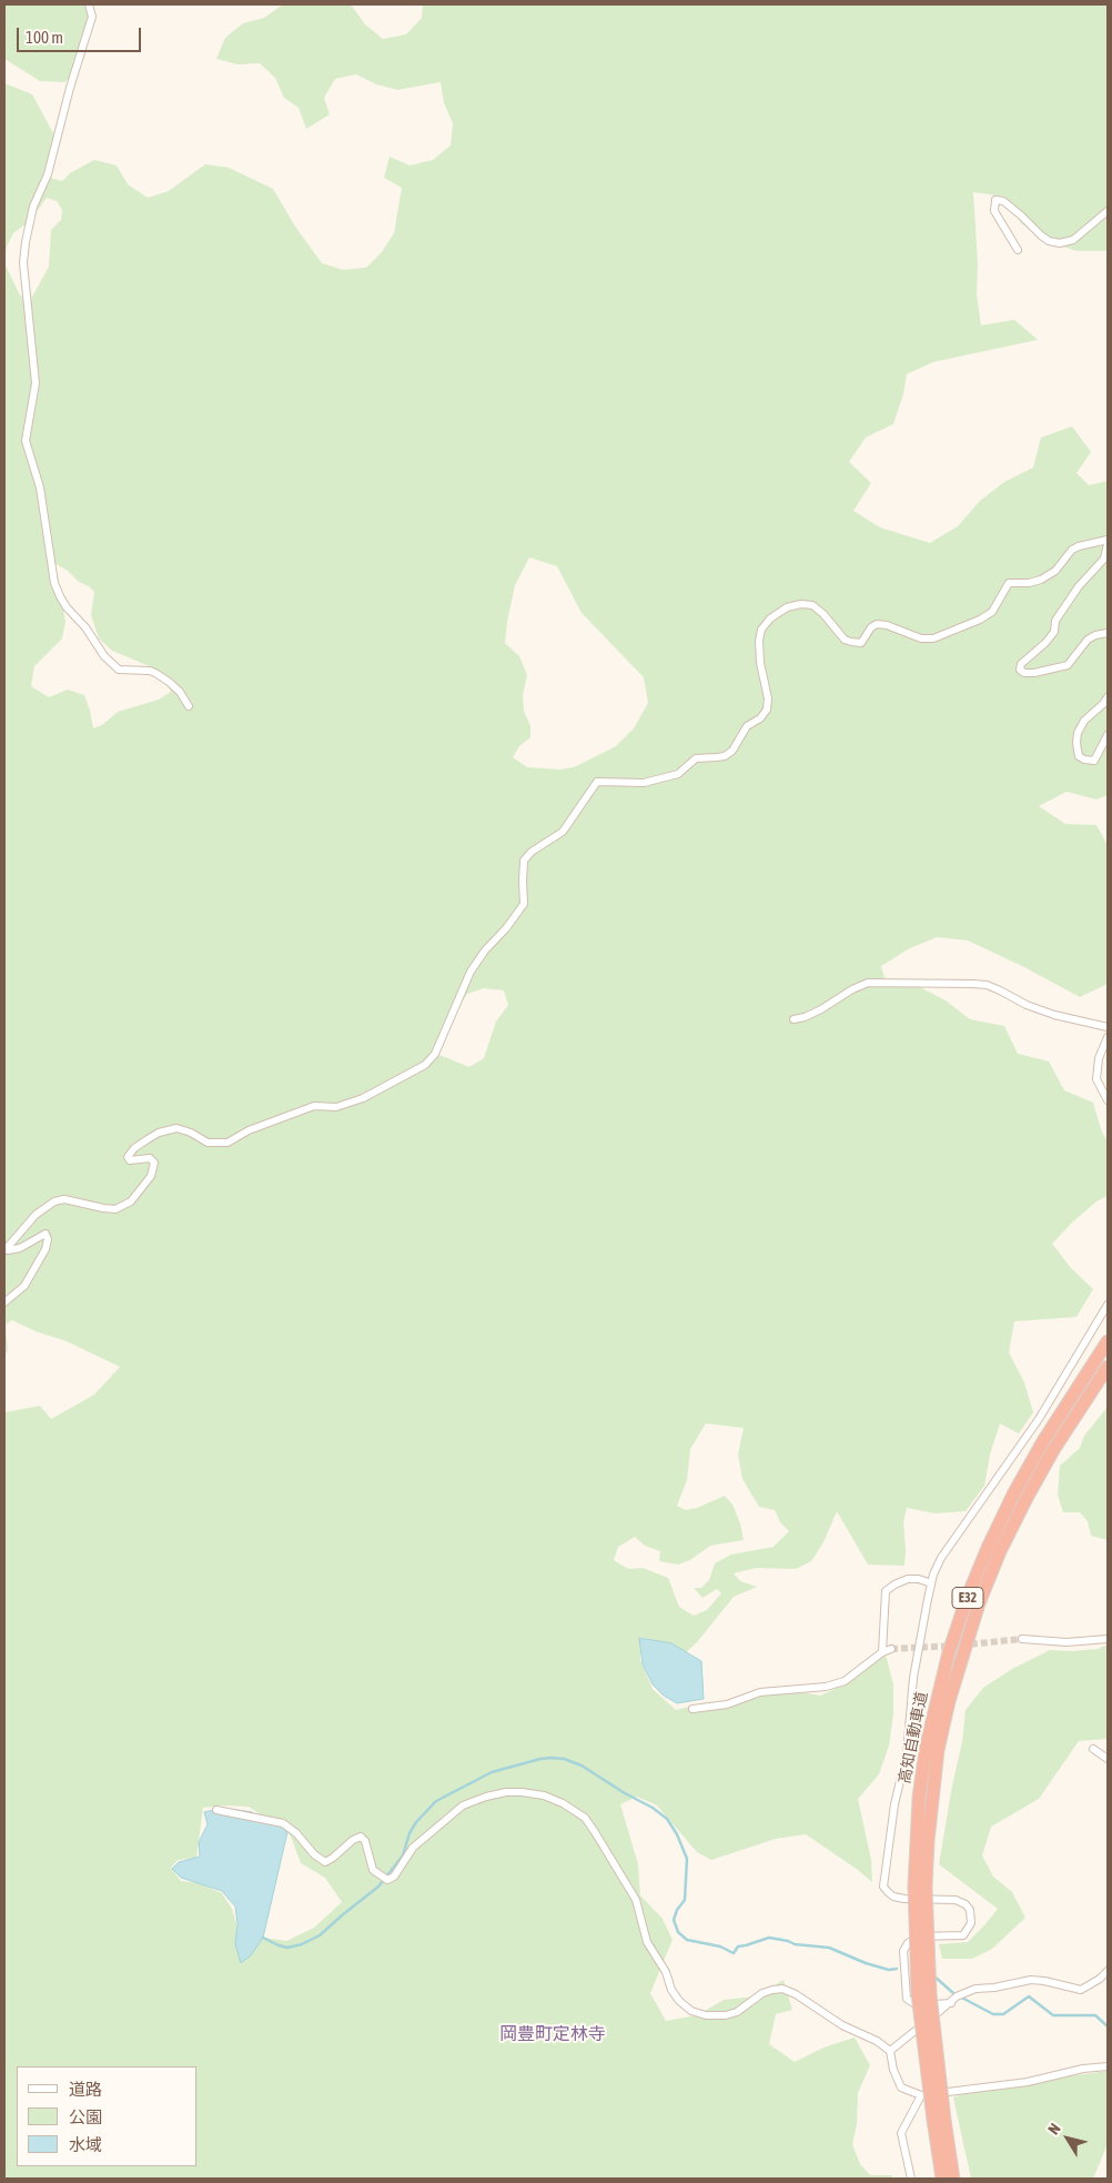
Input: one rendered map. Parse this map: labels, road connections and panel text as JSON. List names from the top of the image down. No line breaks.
{"streets":{"highway":["E32","高知自動車道"]},"districts":["岡豊町定林寺"],"legend":["道路","公園","水域"],"scale_bar":"100 m","north":"top left"}
